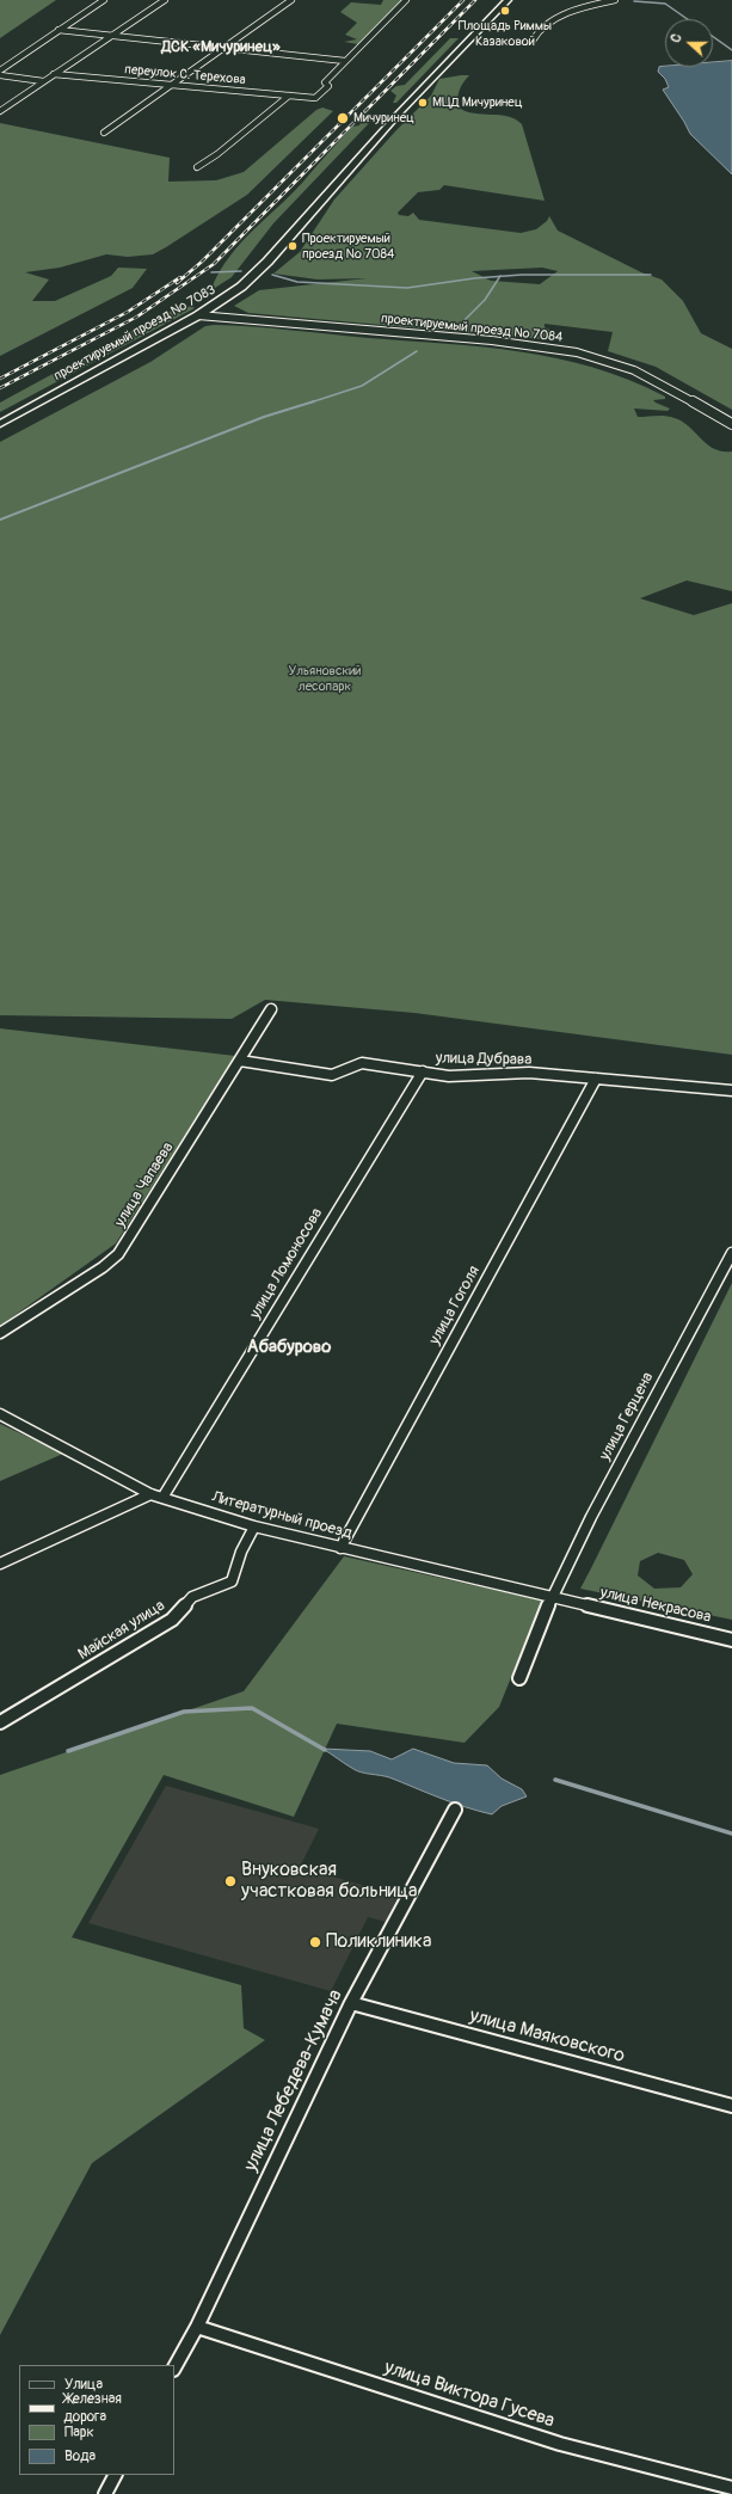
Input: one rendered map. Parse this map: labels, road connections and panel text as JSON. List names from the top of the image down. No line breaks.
{"streets":{"main road":["проектируемый проезд № 7083"],"street":["переулок С. Терехова","проектируемый проезд № 7084","улица Дубрава","улица Чапаева","улица Ломоносова","улица Гоголя","улица Герцена","Литературный проезд","улица Некрасова","Майская улица","улица Маяковского","улица Лебедева-Кумача","улица Виктора Гусева"]},"crossings":[["проектируемый проезд № 7084","проектируемый проезд № 7083"],["улица Дубрава","улица Чапаева"],["улица Дубрава","улица Ломоносова"],["улица Дубрава","улица Гоголя"],["улица Ломоносова","Литературный проезд"],["улица Гоголя","Литературный проезд"],["улица Герцена","Литературный проезд"],["Литературный проезд","улица Некрасова"],["Литературный проезд","Майская улица"],["улица Маяковского","улица Лебедева-Кумача"],["улица Лебедева-Кумача","улица Виктора Гусева"]],"districts":["ДСК «Мичуринец»","Абабурово"],"parks":["Ульяновский лесопарк"],"places":["Площадь Риммы Казаковой","МЦД Мичуринец","Мичуринец","Проектируемый проезд № 7084","Внуковская участковая больница","Поликлиника"],"legend":["Улица","Железная дорога","Парк","Вода"],"north":"left"}
